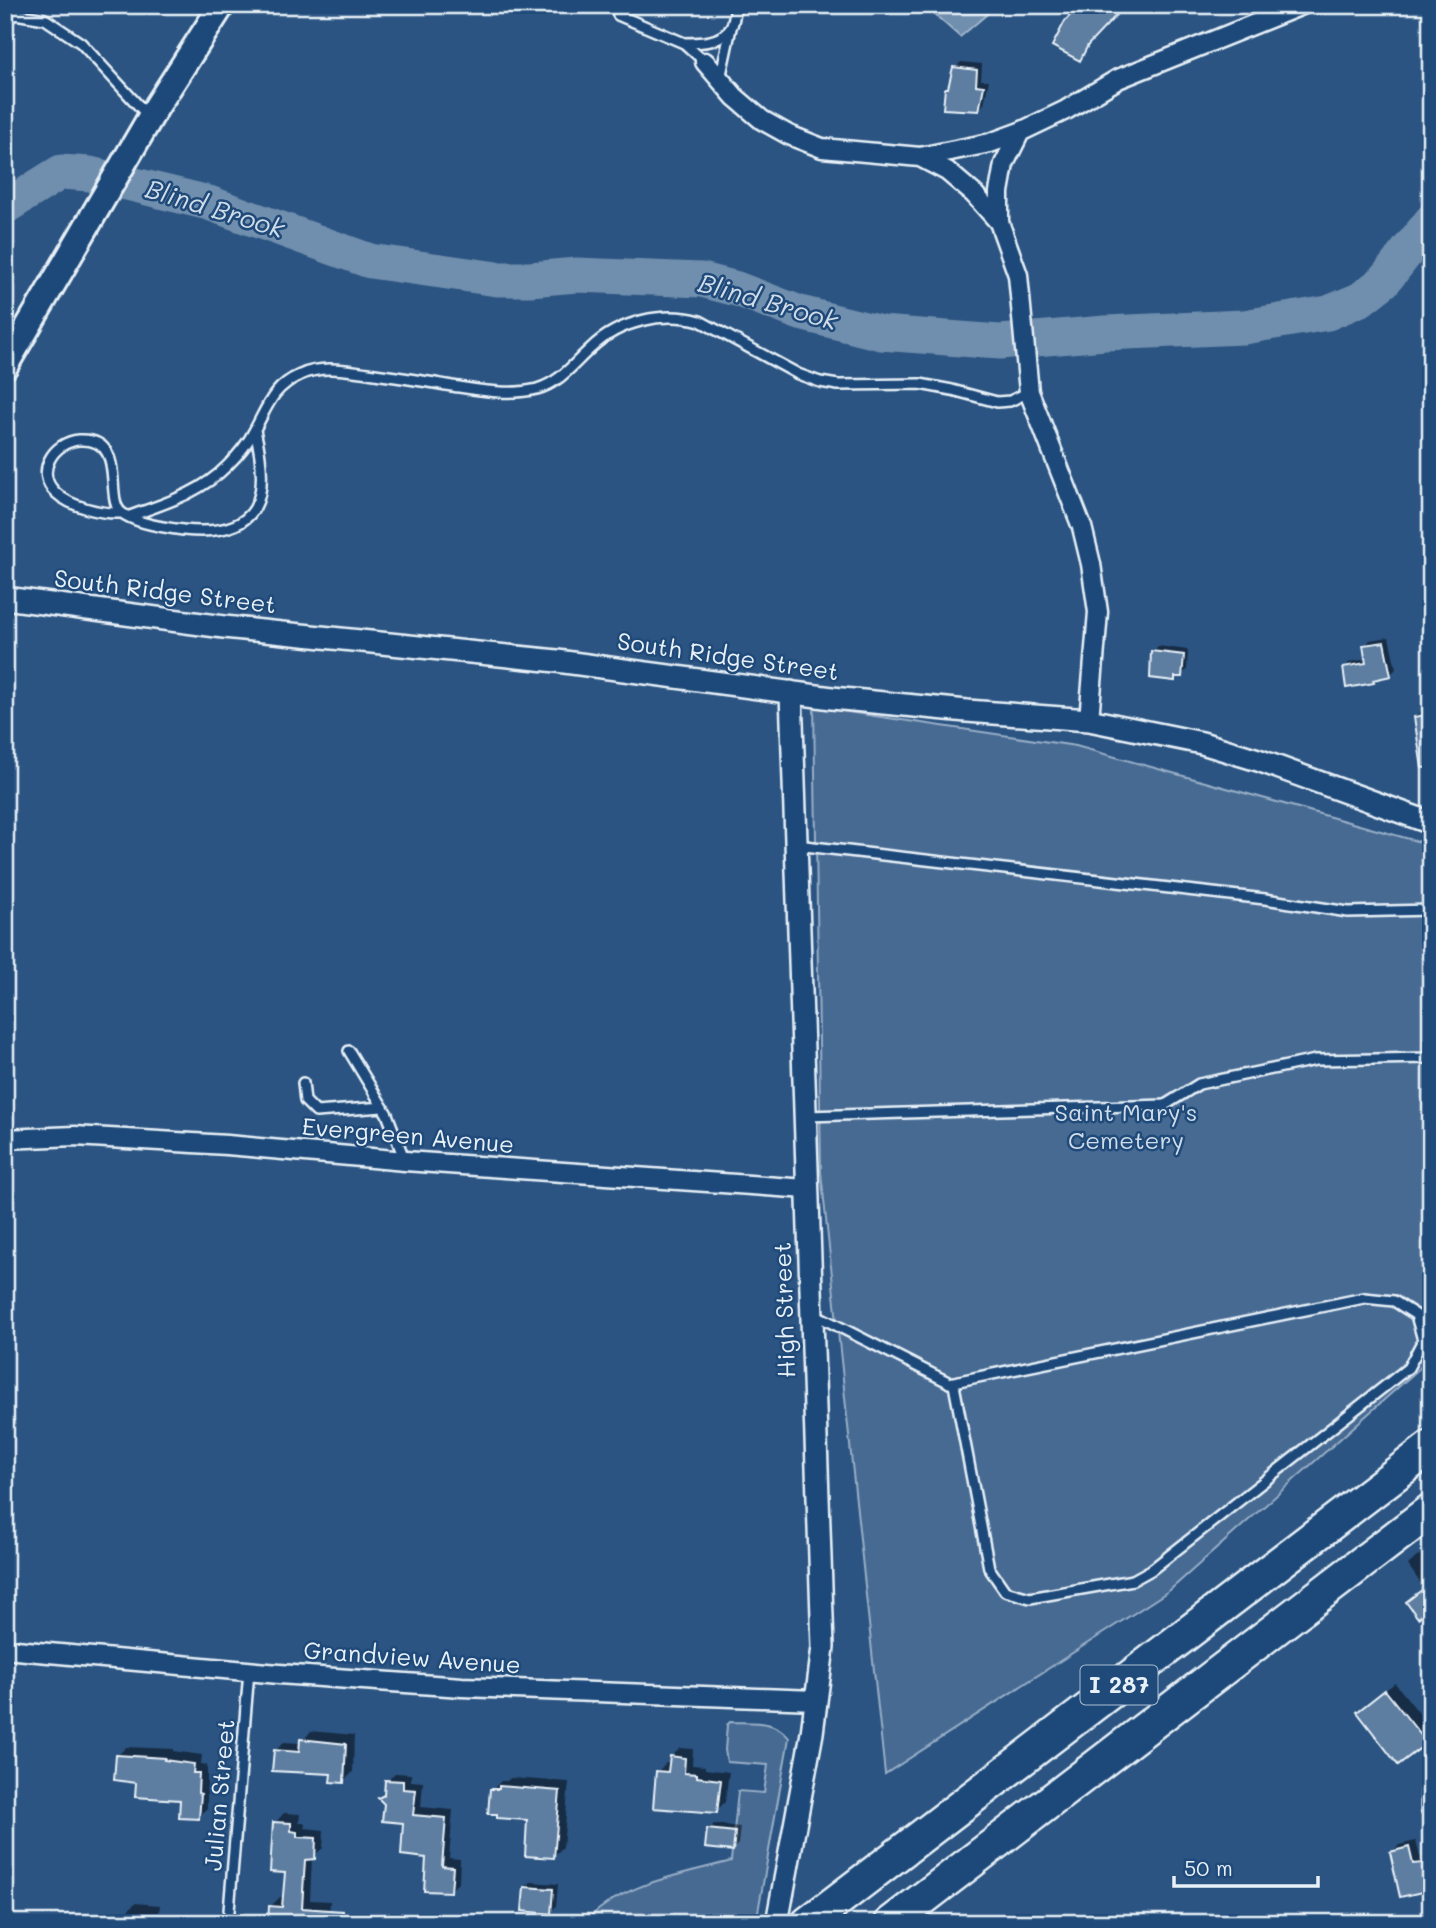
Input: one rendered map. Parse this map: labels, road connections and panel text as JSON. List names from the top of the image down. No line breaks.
{"streets":{"highway":["I 287"],"street":["South Ridge Street","Evergreen Avenue","High Street","Grandview Avenue"],"lane":["Julian Street"]},"crossings":[["South Ridge Street","High Street"],["Evergreen Avenue","High Street"],["High Street","Grandview Avenue"],["Grandview Avenue","Julian Street"]],"water":["Blind Brook"],"parks":["Saint Mary's Cemetery"],"scale_bar":"50 m"}
